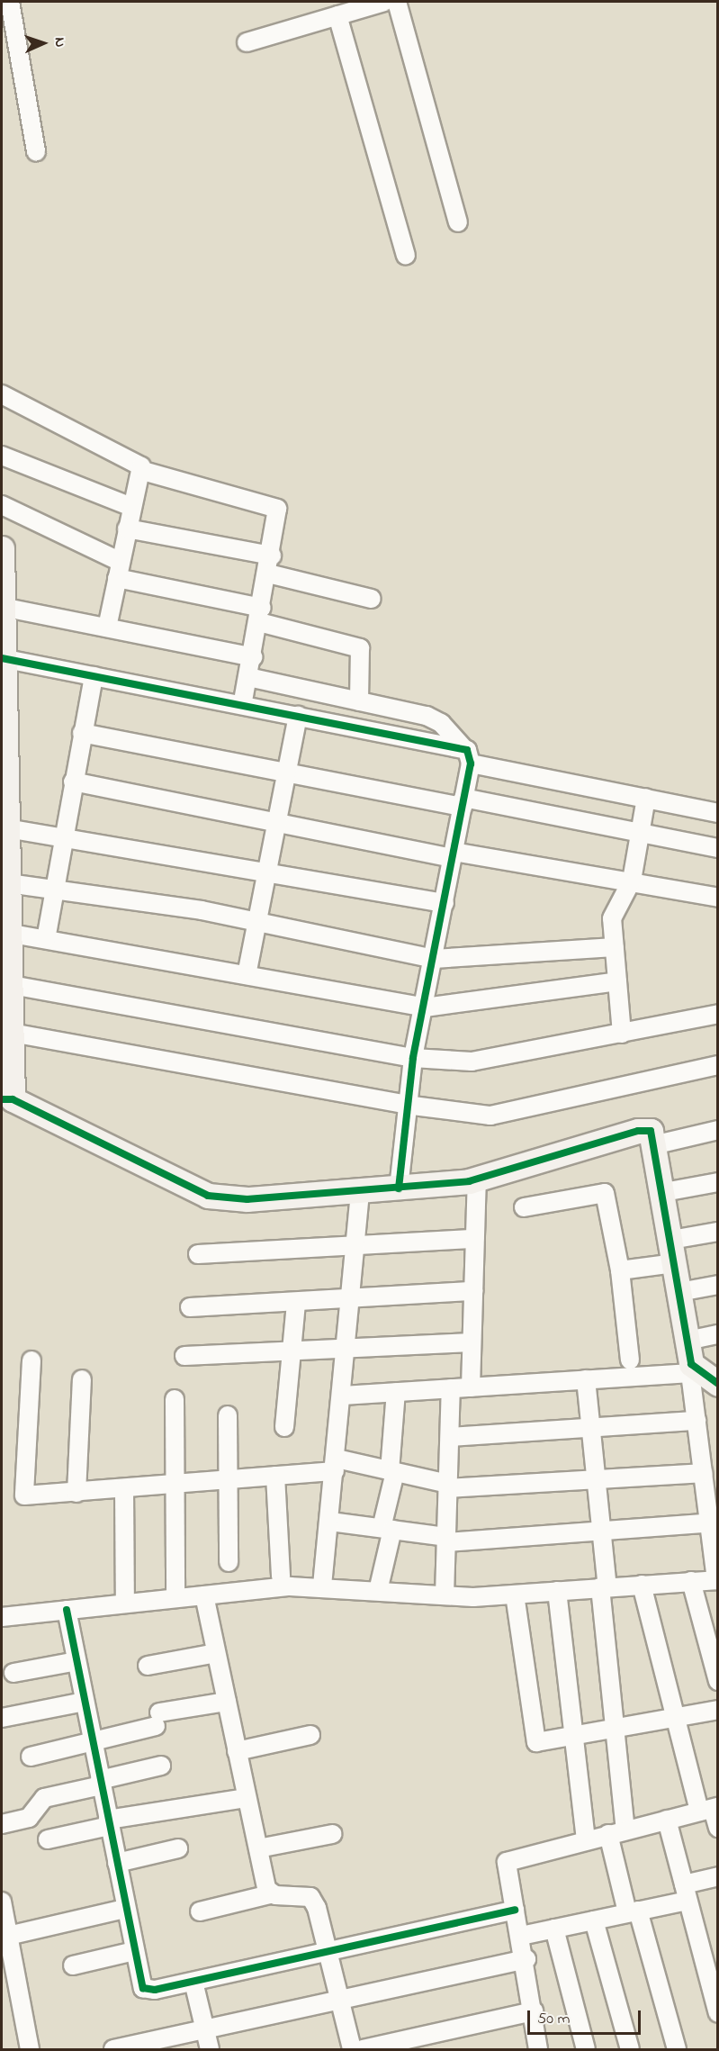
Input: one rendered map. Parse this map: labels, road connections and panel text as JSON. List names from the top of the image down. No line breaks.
{"scale_bar":"50 m","north":"right"}
